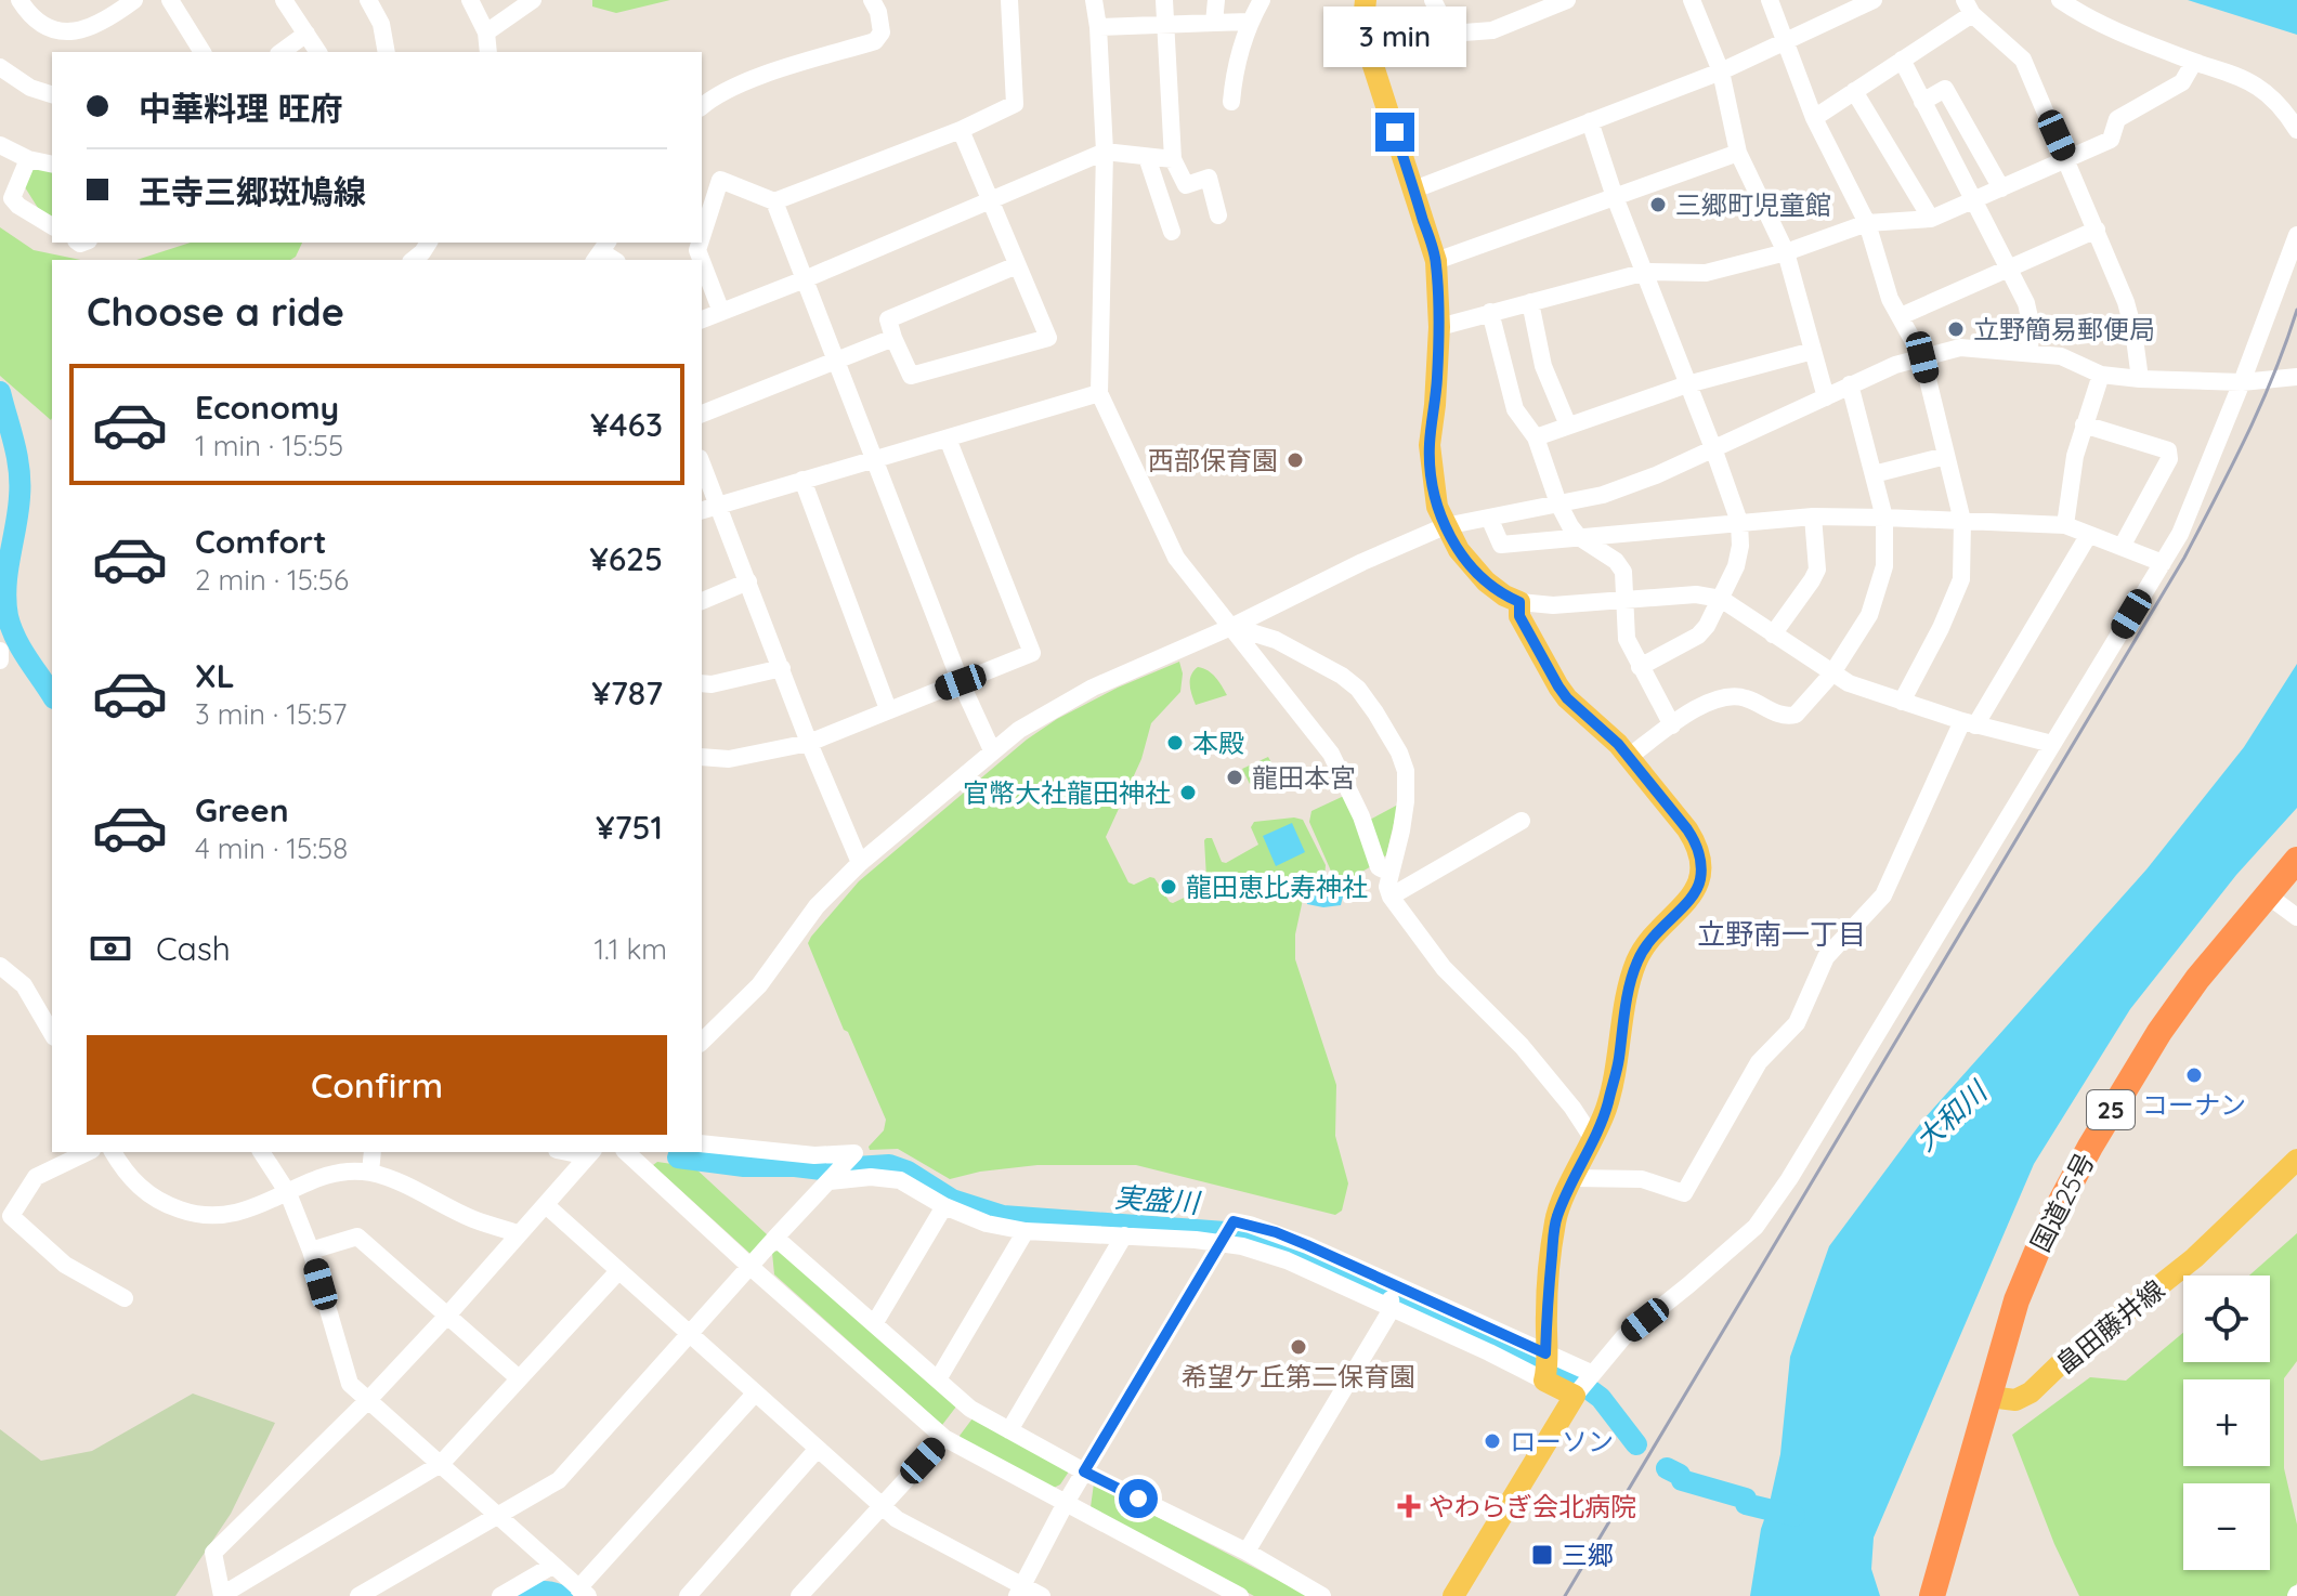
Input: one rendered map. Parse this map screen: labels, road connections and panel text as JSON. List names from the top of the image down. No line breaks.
{"streets":{"highway":["25","国道25号"],"main road":["畠田藤井線"]},"crossings":[["国道25号","畠田藤井線"]],"districts":["立野南一丁目"],"water":["大和川","実盛川"],"places":{"other":["三郷町児童館","立野簡易郵便局","西部保育園","本殿","龍田本宮","官幣大社龍田神社","龍田恵比寿神社","コーナン","希望ケ丘第二保育園","ローソン"],"health":["やわらぎ会北病院"],"transit":["三郷"]},"page":{"bubble":"3 min","banner":["中華料理 旺府","王寺三郷斑鳩線"],"heading":"Choose a ride","list":[{"name":"Economy","note":"1 min · 15:55","value":"¥463"},{"name":"Comfort","note":"2 min · 15:56","value":"¥625"},{"name":"XL","note":"3 min · 15:57","value":"¥787"},{"name":"Green","note":"4 min · 15:58","value":"¥751"}],"pay":["Cash","1.1 km"],"buttons":"Confirm","map_buttons":["+","−"]}}
